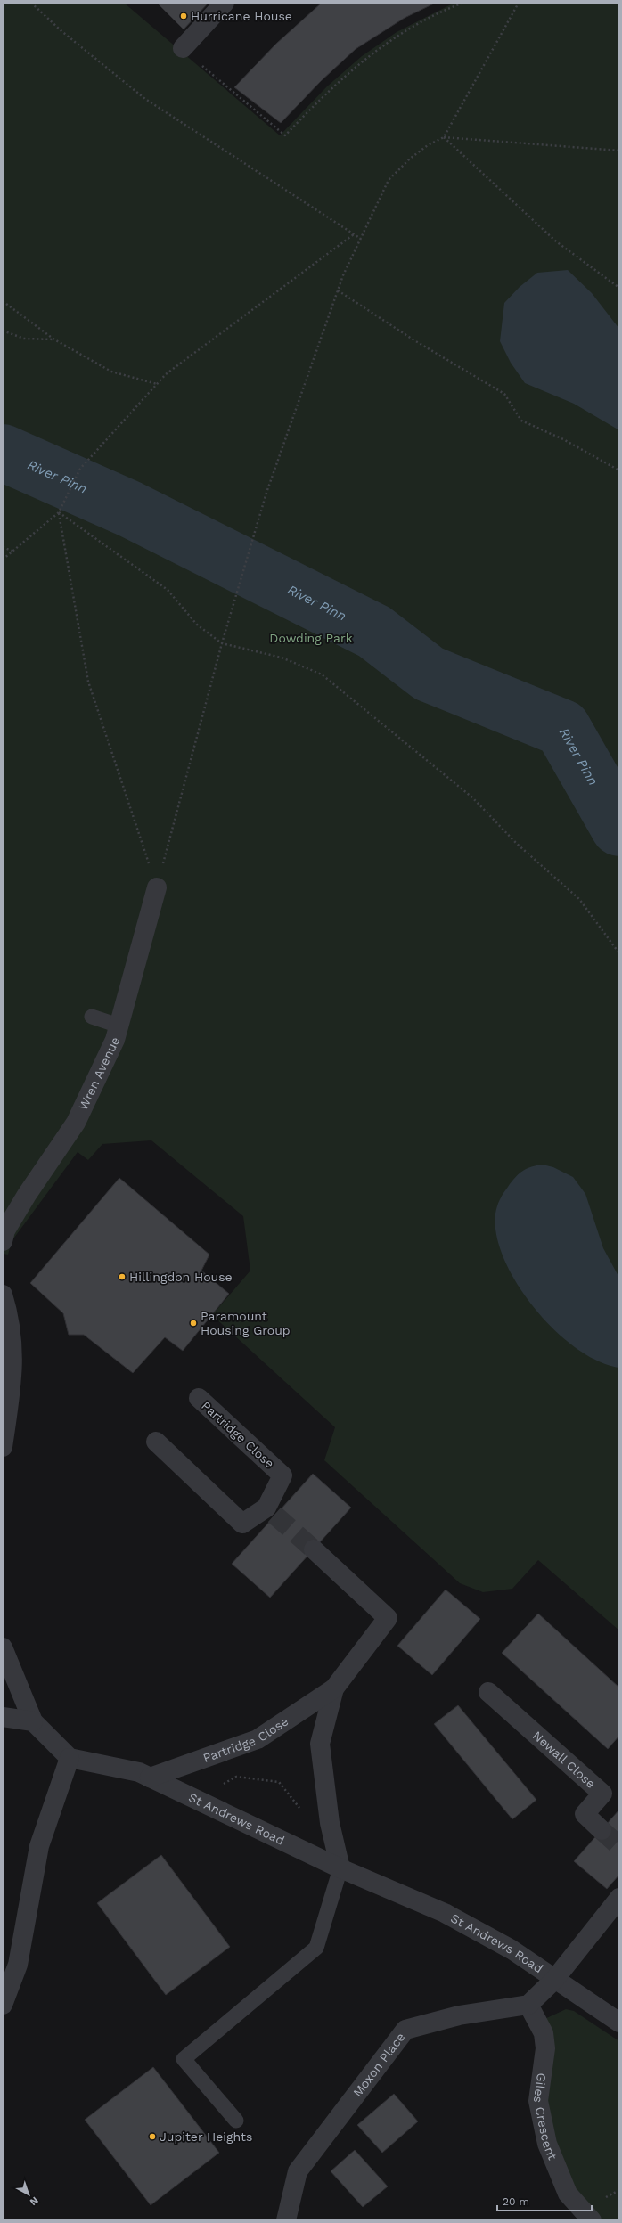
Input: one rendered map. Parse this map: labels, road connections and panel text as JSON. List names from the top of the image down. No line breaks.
{"streets":{"street":["Wren Avenue","Partridge Close","Newall Close","St Andrews Road","Moxon Place","Giles Crescent"]},"crossings":[["Partridge Close","St Andrews Road"],["Moxon Place","Giles Crescent"]],"water":["River Pinn"],"parks":["Dowding Park"],"places":["Hurricane House","Hillingdon House","Paramount Housing Group","Jupiter Heights"],"scale_bar":"20 m","north":"bottom right"}
